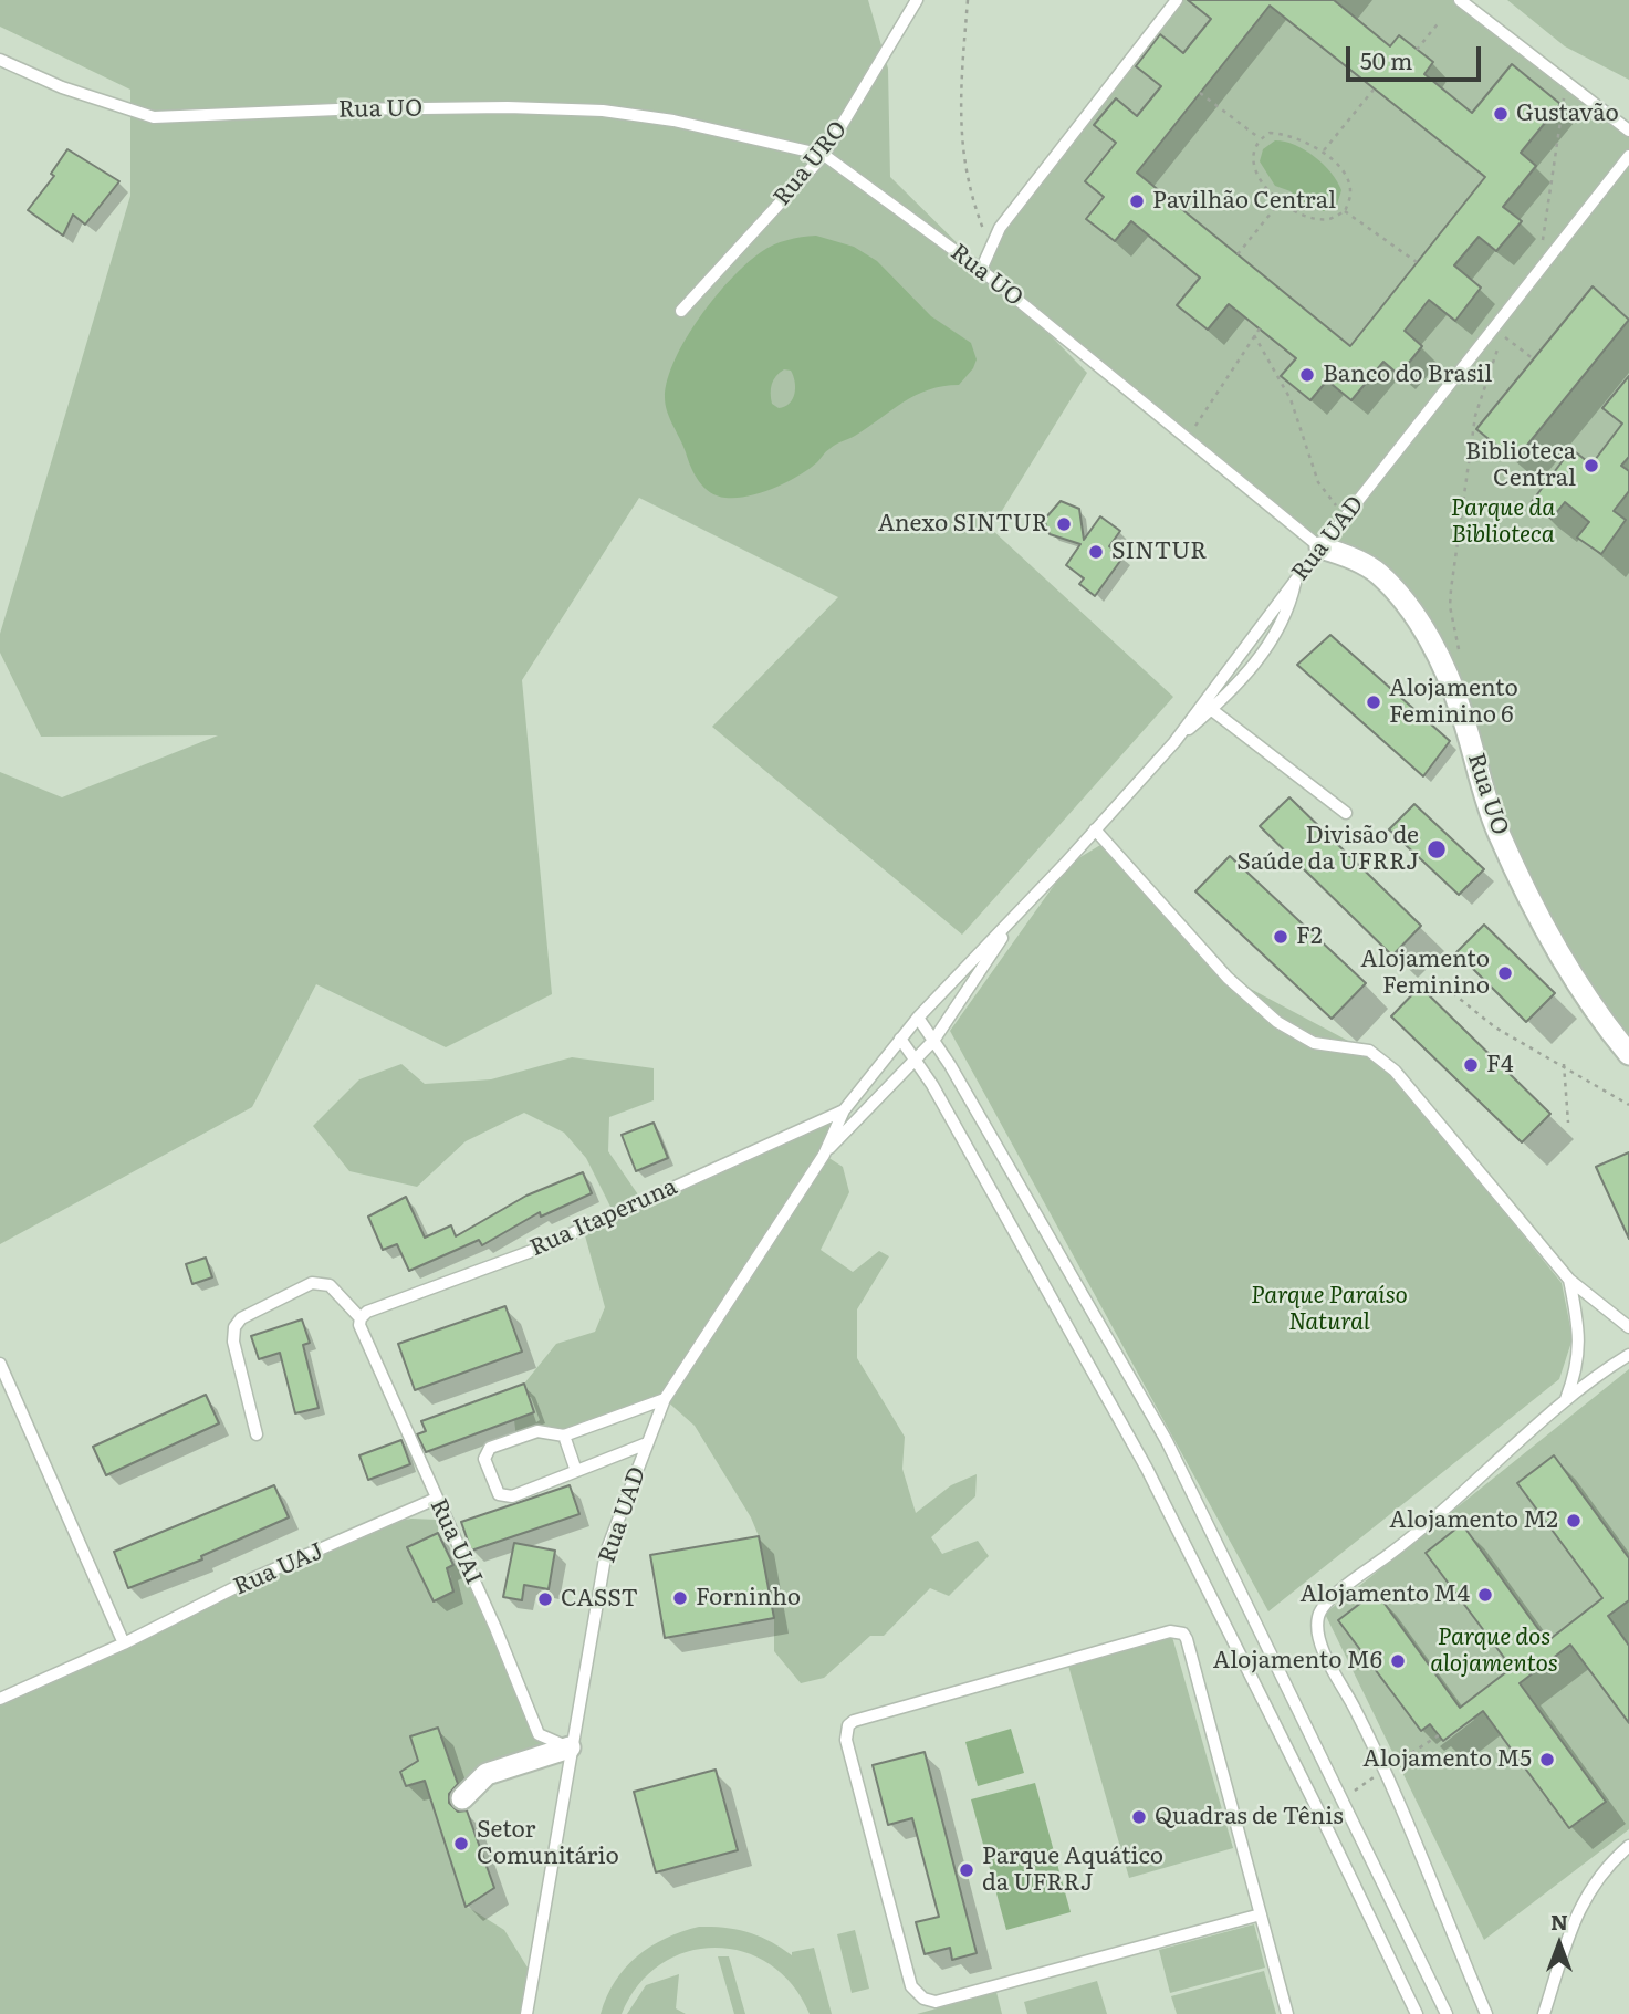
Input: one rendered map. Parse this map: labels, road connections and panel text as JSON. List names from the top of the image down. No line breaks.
{"streets":{"street":["Rua UO"],"lane":["Rua URO","Rua UAD","Rua Itaperuna","Rua UAI","Rua UAJ"]},"crossings":[["Rua UO","Rua URO"],["Rua UO","Rua UAD"],["Rua UAD","Rua Itaperuna"],["Rua UAD","Rua UAI"],["Rua Itaperuna","Rua UAI"],["Rua UAI","Rua UAJ"]],"parks":["Parque da Biblioteca","Parque Paraíso Natural","Parque dos alojamentos"],"places":["Gustavão","Pavilhão Central","Banco do Brasil","Biblioteca Central","Anexo SINTUR","SINTUR","Alojamento Feminino 6","Divisão de Saúde da UFRRJ","F2","Alojamento Feminino","F4","Alojamento M2","Alojamento M4","Forninho","CASST","Alojamento M6","Alojamento M5","Quadras de Tênis","Setor Comunitário","Parque Aquático da UFRRJ"],"scale_bar":"50 m","north":"top"}
